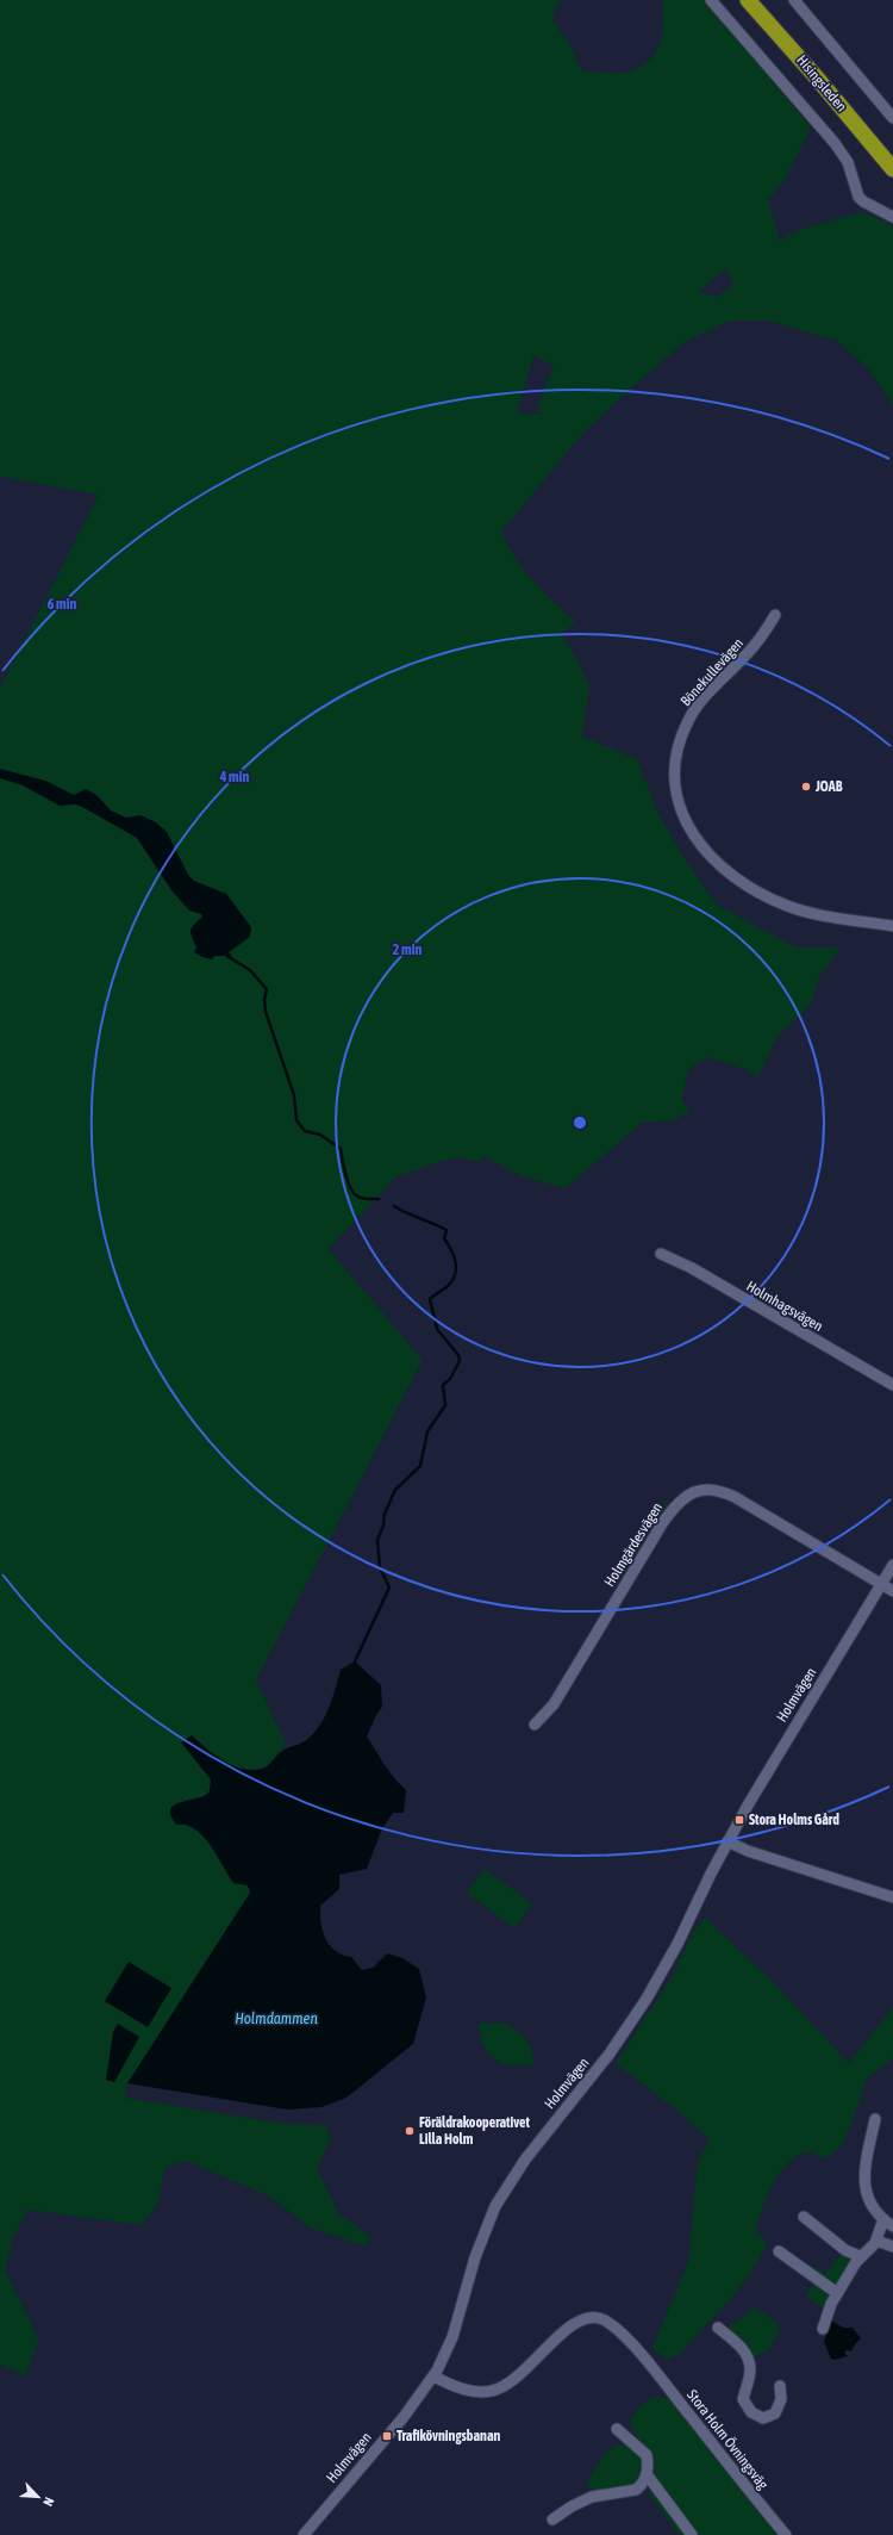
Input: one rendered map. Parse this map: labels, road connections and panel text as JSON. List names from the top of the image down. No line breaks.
{"streets":{"highway":["Hisingsleden"],"street":["Bönekullevägen","Holmhagsvägen","Holmgärdesvägen","Holmvägen","Stora Holm Övningsväg"]},"crossings":[["Holmgärdesvägen","Holmvägen"],["Holmvägen","Stora Holm Övningsväg"]],"water":["Holmdammen"],"places":{"other":["JOAB","Föräldrakooperativet Lilla Holm"],"transit":["Stora Holms Gård","Trafikövningsbanan"]},"north":"bottom right","rings":["6 min","4 min","2 min"]}
